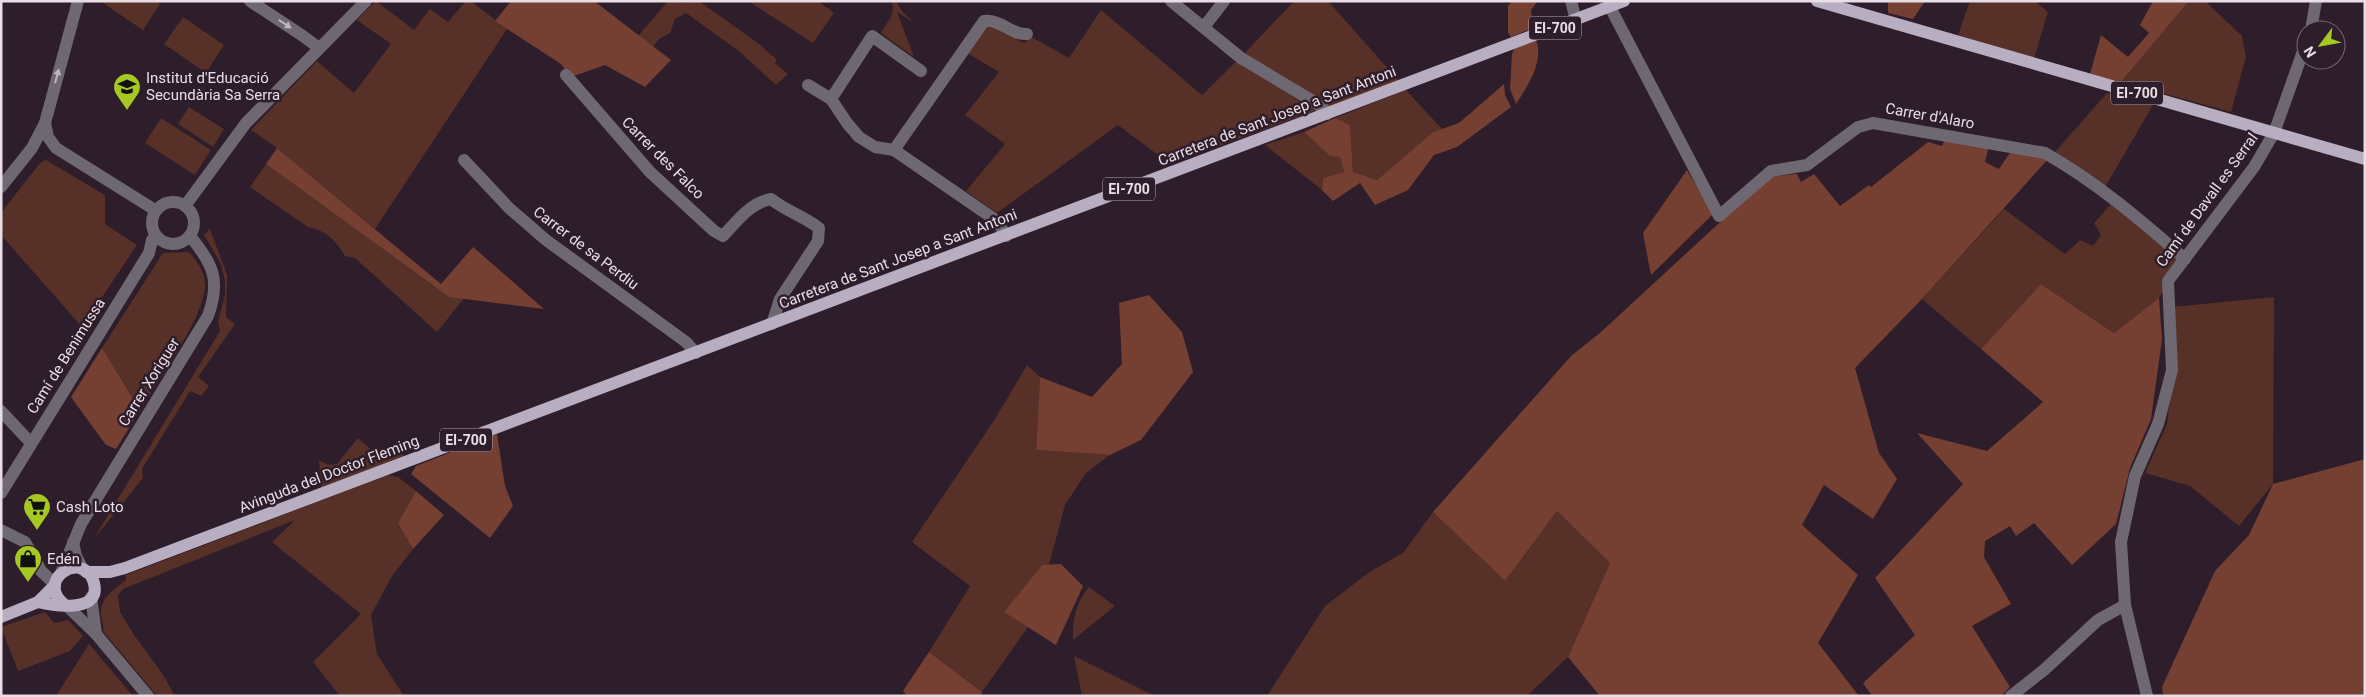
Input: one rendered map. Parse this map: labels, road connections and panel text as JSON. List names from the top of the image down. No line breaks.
{"streets":{"main road":["EI-700","Carretera de Sant Josep a Sant Antoni","Avinguda del Doctor Fleming"],"street":["Carrer d'Alaro","Carrer des Falco","Camí de Davall es Serral","Carrer de sa Perdiu","Camí de Benimussa","Carrer Xoriguer"]},"crossings":[["EI-700","Camí de Davall es Serral"],["EI-700","Carrer Xoriguer"],["EI-700","Avinguda del Doctor Fleming"],["Carretera de Sant Josep a Sant Antoni","Carrer d'Alaro"],["Carretera de Sant Josep a Sant Antoni","Carrer des Falco"],["Carretera de Sant Josep a Sant Antoni","Avinguda del Doctor Fleming"],["Carrer d'Alaro","Camí de Davall es Serral"],["Carrer des Falco","Avinguda del Doctor Fleming"],["Carrer de sa Perdiu","Avinguda del Doctor Fleming"],["Camí de Benimussa","Carrer Xoriguer"],["Carrer Xoriguer","Avinguda del Doctor Fleming"]],"places":{"school or university":["Institut d'Educació Secundària Sa Serra"],"supermarket":["Cash Loto"],"shop":["Edén"]},"north":"bottom left"}
